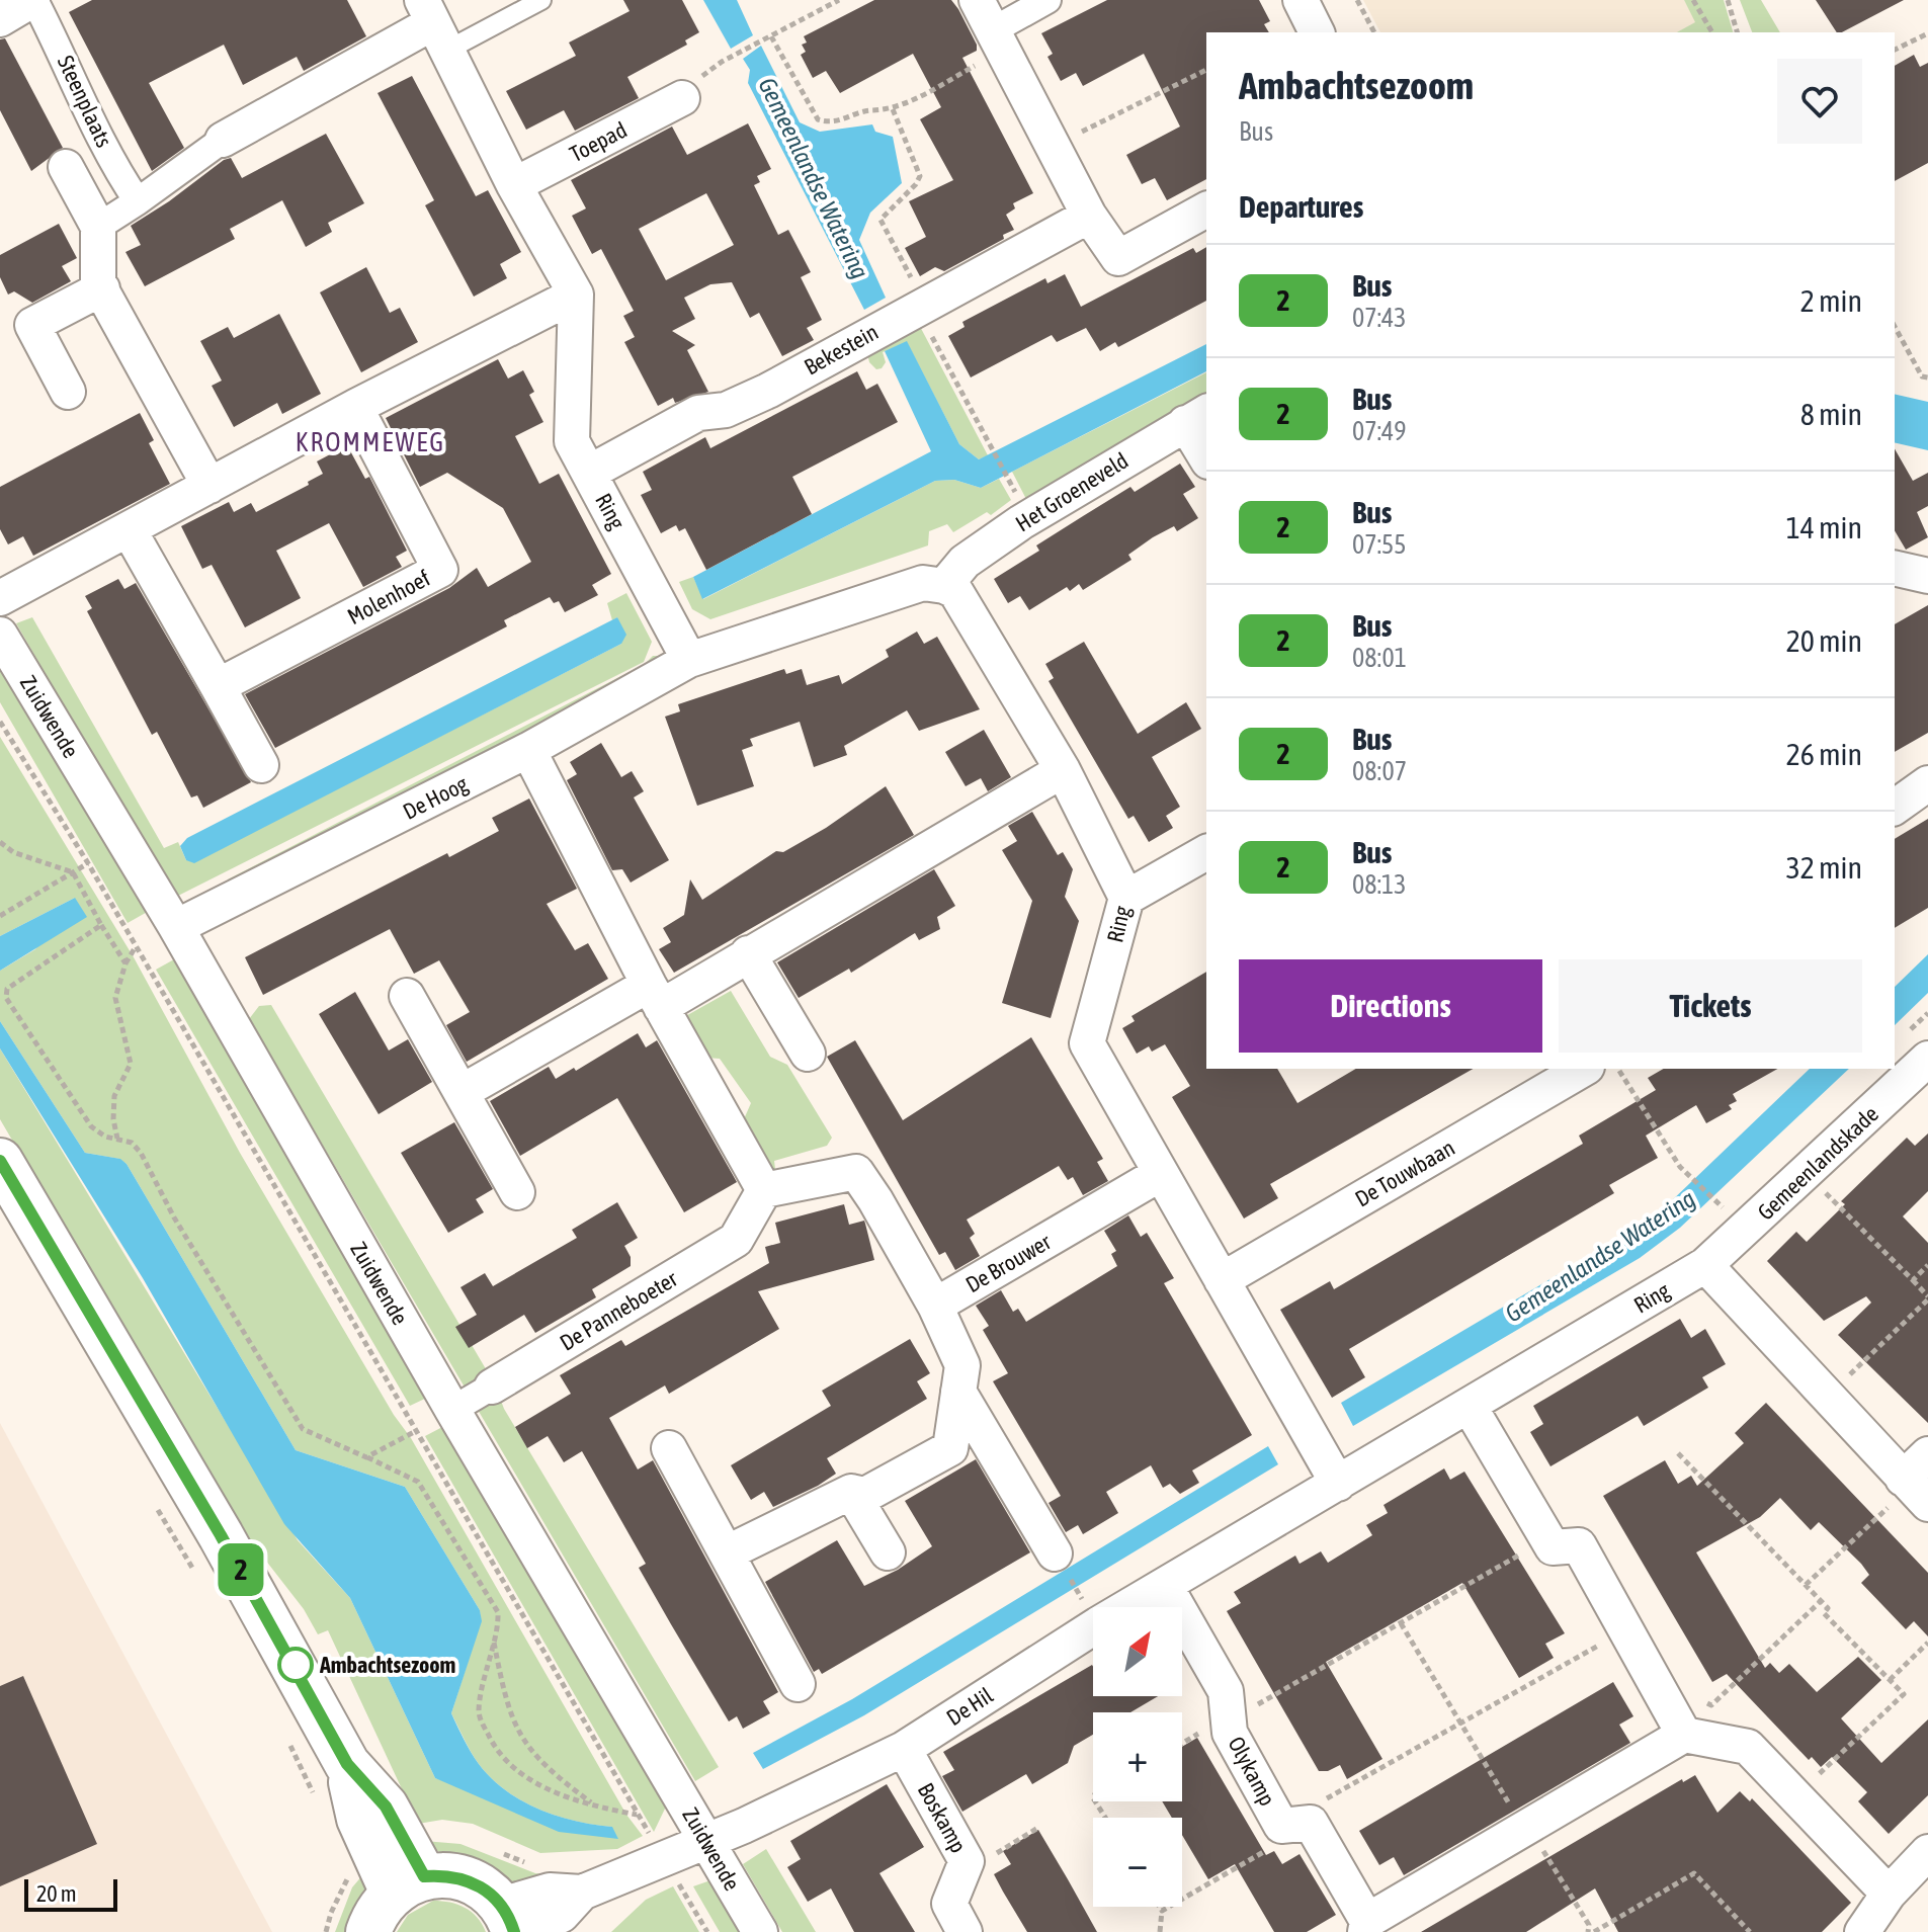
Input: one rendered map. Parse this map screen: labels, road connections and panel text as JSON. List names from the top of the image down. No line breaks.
{"streets":{"street":["Steenplaats","Toepad","Bekestein","Het Groeneveld","Ring","Molenhoef","Zuidwende","De Hoog","Gemeenlandskade","De Touwbaan","De Brouwer","De Panneboeter","De Hil","Olykamp","Boskamp"]},"crossings":[["Bekestein","Ring"],["Het Groeneveld","Ring"],["Ring","De Hoog"],["Ring","Gemeenlandskade"],["Ring","De Touwbaan"],["Ring","De Brouwer"],["Ring","De Hil"],["Zuidwende","De Hoog"],["Zuidwende","De Panneboeter"],["Zuidwende","De Hil"],["De Hil","Olykamp"],["De Hil","Boskamp"]],"districts":["KROMMEWEG"],"water":["Gemeenlandse Watering"],"places":["Ambachtsezoom"],"lines":["bus line 2"],"scale_bar":"20 m","north":"top right","page":{"on_map":"2","heading":[["Ambachtsezoom","Bus"],"Departures"],"list":[{"mark":"2","name":"Bus","note":"07:43","value":"2 min"},{"mark":"2","name":"Bus","note":"07:49","value":"8 min"},{"mark":"2","name":"Bus","note":"07:55","value":"14 min"},{"mark":"2","name":"Bus","note":"08:01","value":"20 min"},{"mark":"2","name":"Bus","note":"08:07","value":"26 min"},{"mark":"2","name":"Bus","note":"08:13","value":"32 min"}],"buttons":["Directions","Tickets"],"map_buttons":["+","−"],"scale":"20 m"}}
